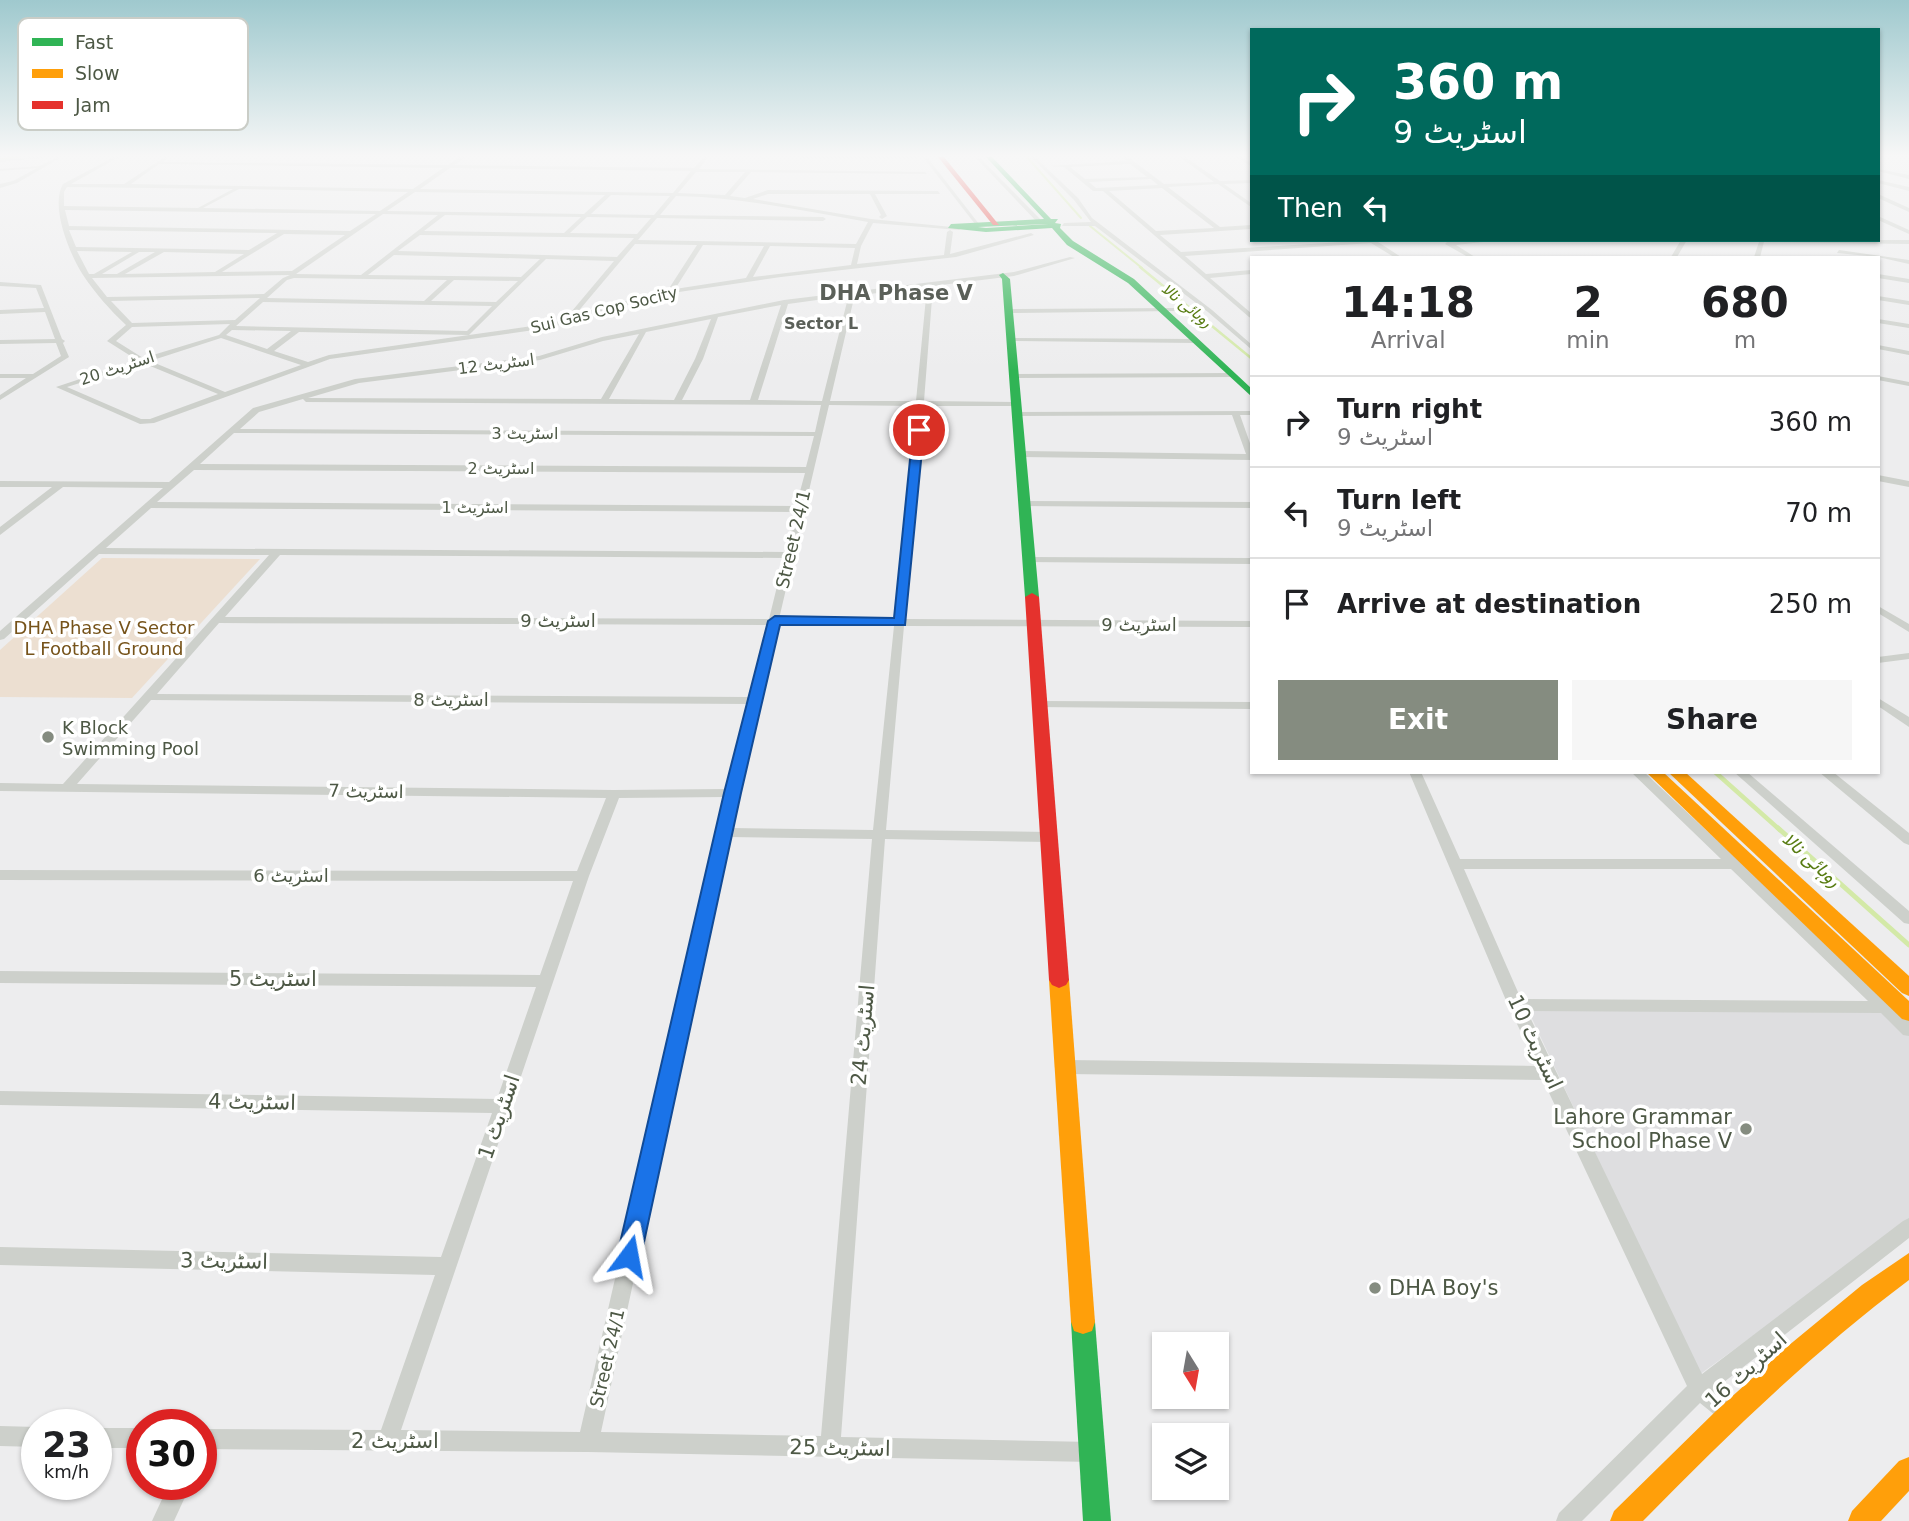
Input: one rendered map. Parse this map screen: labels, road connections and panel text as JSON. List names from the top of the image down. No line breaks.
{"streets":{"main road":["اسٹریٹ 16"],"street":["Sui Gas Cop Socity","اسٹریٹ 12","اسٹریٹ 20","اسٹریٹ 3","اسٹریٹ 2","اسٹریٹ 1","Street 24/1","اسٹریٹ 9","اسٹریٹ 8","اسٹریٹ 7","اسٹریٹ 6","اسٹریٹ 5","اسٹریٹ 24","اسٹریٹ 10","اسٹریٹ 4","اسٹریٹ 25"]},"crossings":[["Sui Gas Cop Socity","اسٹریٹ 20"],["اسٹریٹ 12","اسٹریٹ 3"],["اسٹریٹ 12","اسٹریٹ 2"],["اسٹریٹ 12","اسٹریٹ 1"],["اسٹریٹ 12","Street 24/1"],["اسٹریٹ 3","اسٹریٹ 1"],["اسٹریٹ 3","Street 24/1"],["اسٹریٹ 2","اسٹریٹ 1"],["اسٹریٹ 2","Street 24/1"],["اسٹریٹ 2","اسٹریٹ 25"],["اسٹریٹ 1","Street 24/1"],["اسٹریٹ 1","اسٹریٹ 7"],["اسٹریٹ 1","اسٹریٹ 6"],["اسٹریٹ 1","اسٹریٹ 5"],["اسٹریٹ 1","اسٹریٹ 4"],["Street 24/1","اسٹریٹ 9"],["Street 24/1","اسٹریٹ 8"],["Street 24/1","اسٹریٹ 7"],["Street 24/1","اسٹریٹ 25"],["اسٹریٹ 9","اسٹریٹ 24"],["اسٹریٹ 24","اسٹریٹ 25"],["اسٹریٹ 10","اسٹریٹ 16"]],"districts":["DHA Phase V","Sector L"],"water":["روہائی نالا"],"parks":["DHA Phase V Sector L Football Ground"],"places":["K Block Swimming Pool","Lahore Grammar School Phase V","DHA Boy's"],"legend":["Fast","Slow","Jam"],"north":"bottom","page":{"turn":["360 m","اسٹریٹ 9"],"then":"Then","eta":["14:18","Arrival","2","min","680","m"],"list":[{"name":"Turn right","note":"اسٹریٹ 9","value":"360 m"},{"name":"Turn left","note":"اسٹریٹ 9","value":"70 m"},{"name":"Arrive at destination","value":"250 m"}],"buttons":["Exit","Share"],"speed":"23 km/h","limit":"30"}}
